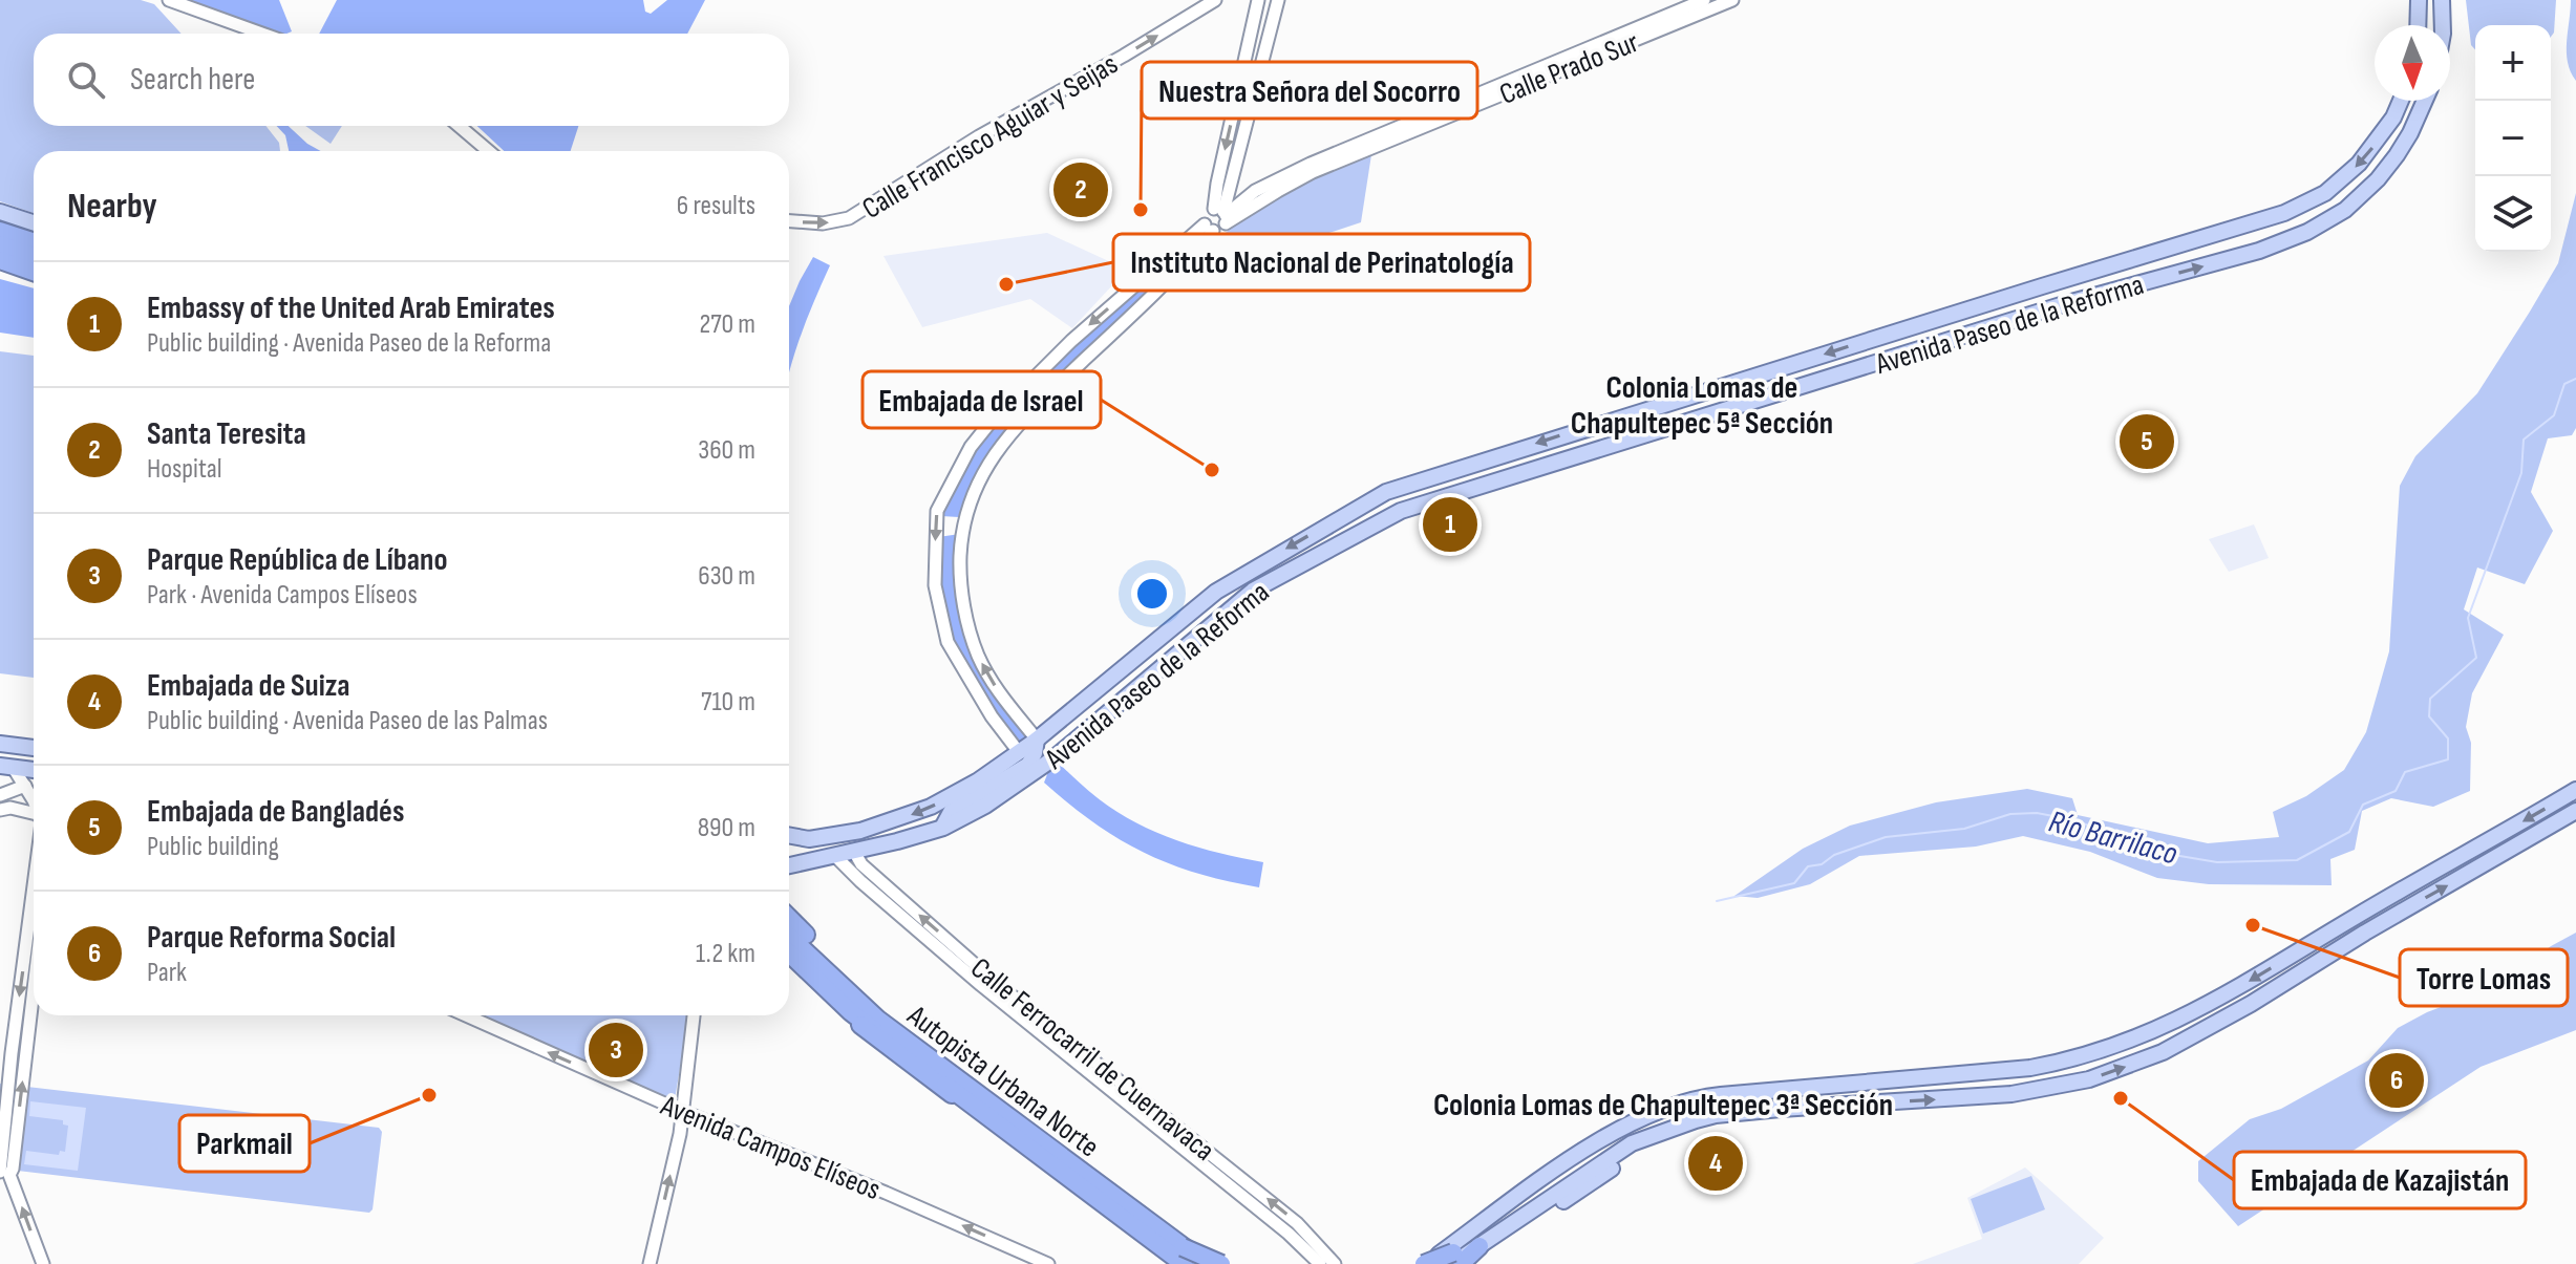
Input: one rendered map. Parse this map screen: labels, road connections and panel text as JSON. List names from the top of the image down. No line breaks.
{"streets":{"highway":["Autopista Urbana Norte"],"main road":["Avenida Paseo de la Reforma"],"street":["Calle Prado Sur","Calle Francisco Aguiar y Seijas","Calle Ferrocarril de Cuernavaca","Avenida Campos Elíseos"]},"one_way":["Calle Francisco Aguiar y Seijas","Avenida Campos Elíseos"],"districts":["Colonia Lomas de Chapultepec 5ª Sección","Colonia Lomas de Chapultepec 3ª Sección"],"water":["Río Barrilaco"],"places":["Nuestra Señora del Socorro","Instituto Nacional de Perinatología","Embajada de Israel","Torre Lomas","Parkmail","Embajada de Kazajistán"],"north":"bottom","page":{"map_buttons":["+","−"],"search":"Search here","heading":["Nearby","6 results"],"pins":["2","5","1","3","6","4"],"list":[{"mark":"1","name":"Embassy of the United Arab Emirates","note":"Public building · Avenida Paseo de la Reforma","value":"270 m"},{"mark":"2","name":"Santa Teresita","note":"Hospital","value":"360 m"},{"mark":"3","name":"Parque República de Líbano","note":"Park · Avenida Campos Elíseos","value":"630 m"},{"mark":"4","name":"Embajada de Suiza","note":"Public building · Avenida Paseo de las Palmas","value":"710 m"},{"mark":"5","name":"Embajada de Bangladés","note":"Public building","value":"890 m"},{"mark":"6","name":"Parque Reforma Social","note":"Park","value":"1.2 km"}]}}
